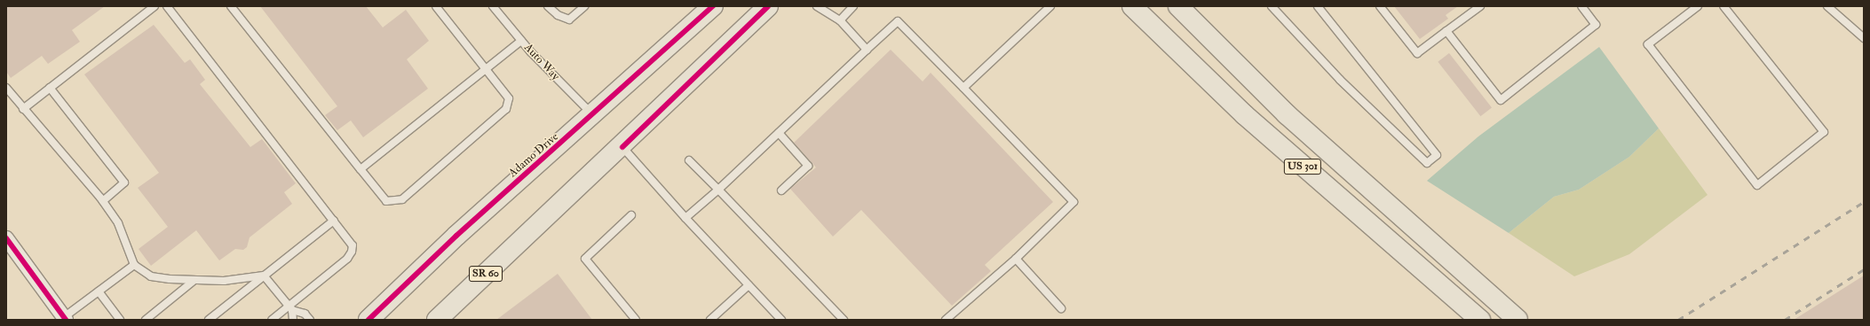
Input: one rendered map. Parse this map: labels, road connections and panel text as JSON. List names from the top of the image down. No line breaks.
{"streets":{"main road":["Adamo Drive","US 301","SR 60"],"lane":["Auto Way"]},"crossings":[["Auto Way","Adamo Drive"]]}
